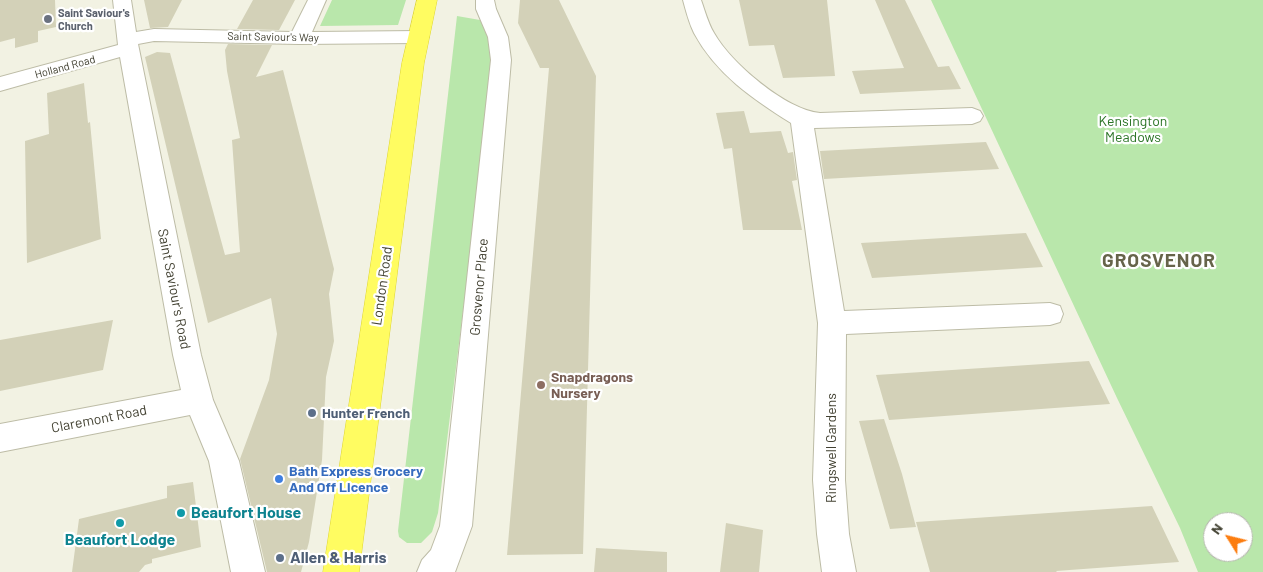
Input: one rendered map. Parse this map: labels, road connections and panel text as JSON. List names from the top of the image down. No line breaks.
{"streets":{"highway":["London Road"],"street":["Saint Saviour's Way","Holland Road","Grosvenor Place","Saint Saviour's Road","Claremont Road","Ringswell Gardens"]},"crossings":[["Saint Saviour's Way","Holland Road"],["Saint Saviour's Way","London Road"],["Saint Saviour's Way","Saint Saviour's Road"],["Holland Road","Saint Saviour's Road"],["Saint Saviour's Road","Claremont Road"]],"districts":["GROSVENOR"],"parks":["Kensington Meadows"],"places":["Saint Saviour's Church","Snapdragons Nursery","Hunter French","Bath Express Grocery And Off Licence","Beaufort House","Beaufort Lodge","Allen & Harris"],"north":"top left"}
